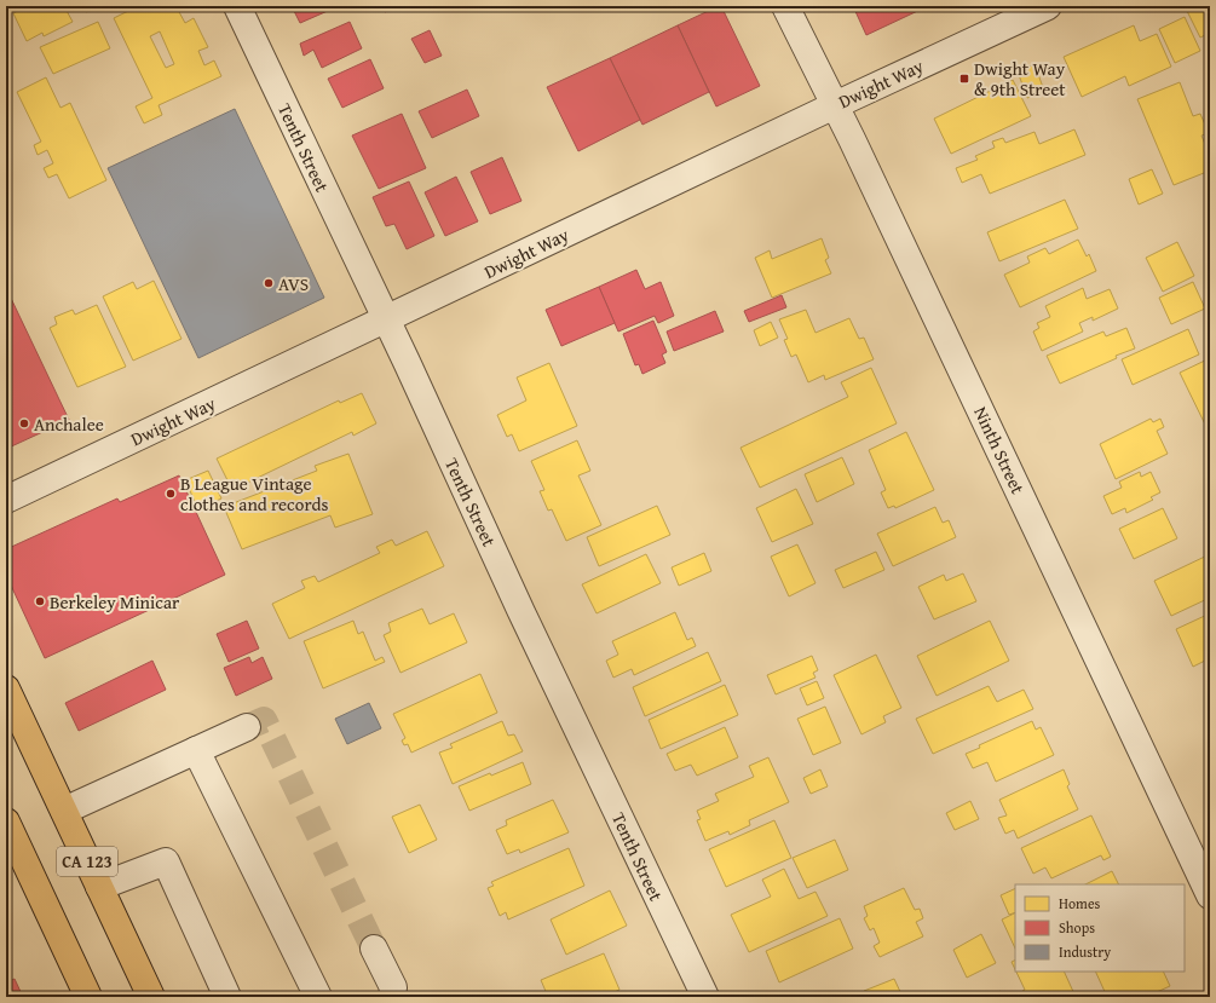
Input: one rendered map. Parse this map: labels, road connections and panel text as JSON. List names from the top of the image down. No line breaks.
{"streets":{"main road":["CA 123"],"street":["Dwight Way","Tenth Street","Ninth Street"]},"crossings":[["Dwight Way","Tenth Street"],["Dwight Way","Ninth Street"]],"places":{"transit":["Dwight Way & 9th Street"],"other":["AVS","Anchalee","B League Vintage clothes and records","Berkeley Minicar"]},"legend":["Homes","Shops","Industry"]}
